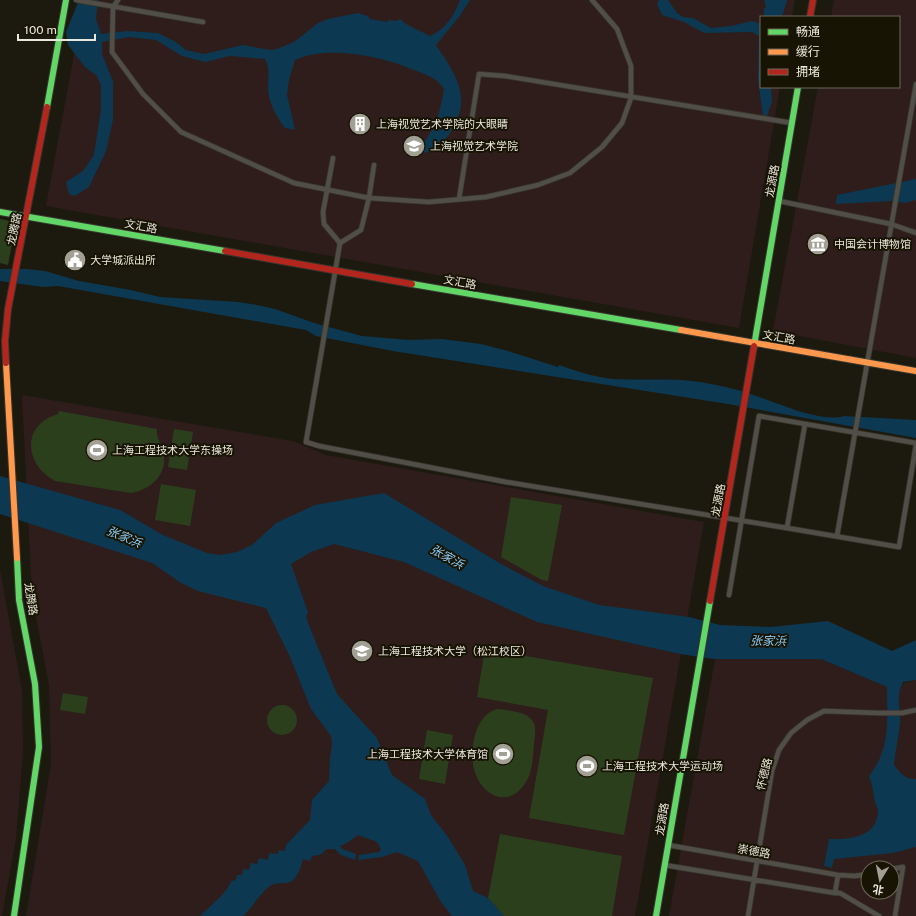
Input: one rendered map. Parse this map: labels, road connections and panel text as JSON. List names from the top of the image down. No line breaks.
{"streets":{"main road":["龙源路","文汇路","龙腾路"],"street":["怀德路","崇德路"]},"crossings":[["龙源路","文汇路"],["龙源路","崇德路"],["文汇路","龙腾路"],["怀德路","崇德路"]],"water":["张家浜"],"places":{"building":["上海视觉艺术学院的大眼睛"],"school or university":["上海视觉艺术学院","上海工程技术大学（松江校区）"],"museum":["中国会计博物馆"],"public building":["大学城派出所"],"sports":["上海工程技术大学东操场","上海工程技术大学体育馆","上海工程技术大学运动场"]},"legend":["畅通","缓行","拥堵"],"scale_bar":"100 m","north":"bottom"}
